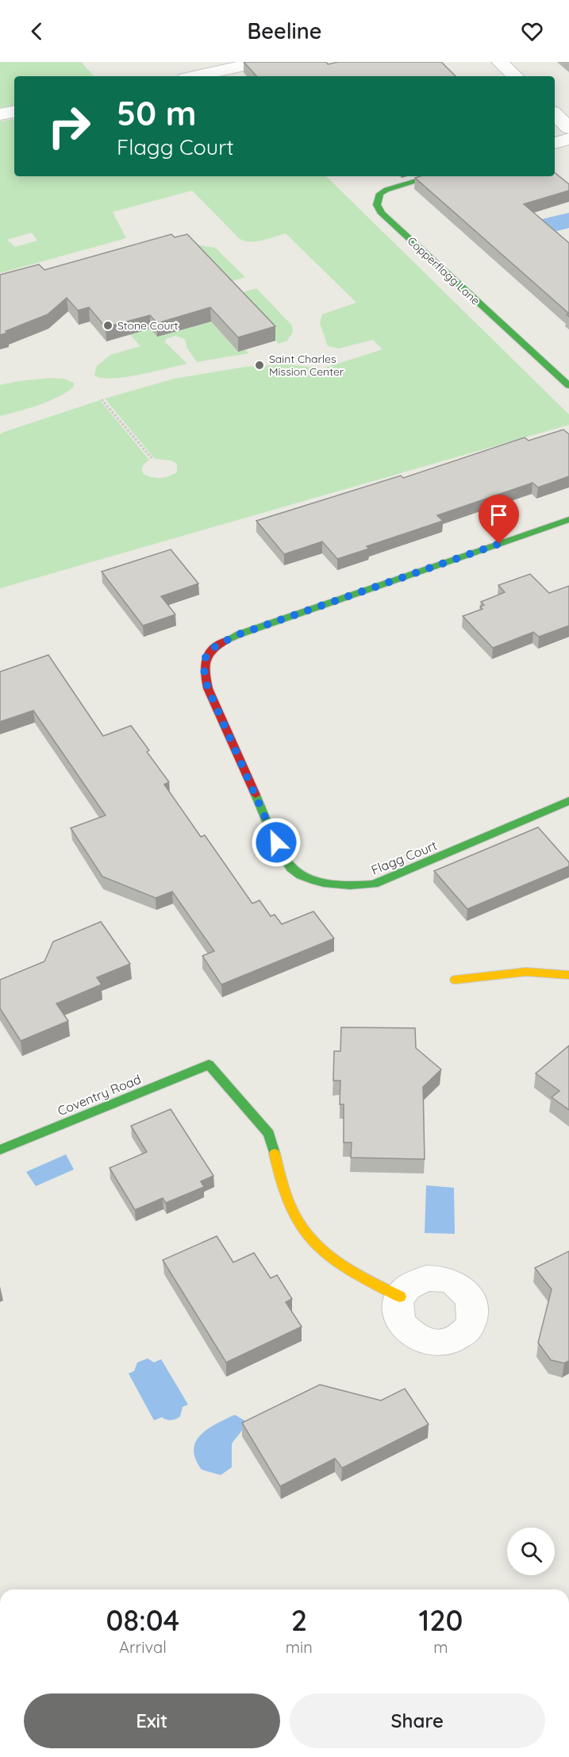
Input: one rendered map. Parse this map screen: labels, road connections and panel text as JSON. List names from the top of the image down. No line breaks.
{"streets":{"street":["Copperflagg Lane","Flagg Court","Coventry Road"]},"places":["Stone Court","Saint Charles Mission Center"],"page":{"header":"Beeline","turn":["50 m","Flagg Court"],"eta":["08:04","Arrival","2","min","120","m"],"buttons":["Exit","Share"]}}
